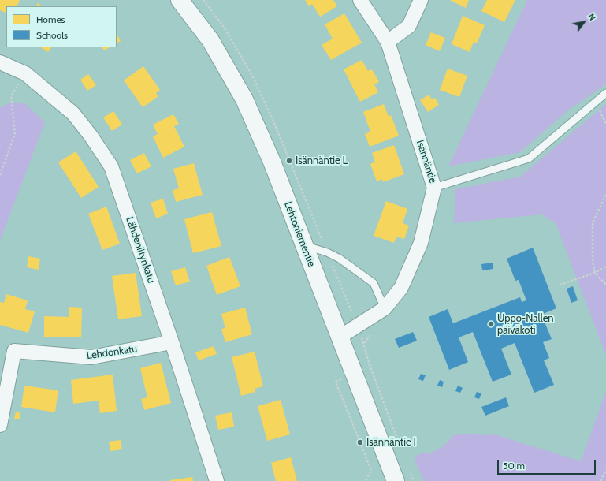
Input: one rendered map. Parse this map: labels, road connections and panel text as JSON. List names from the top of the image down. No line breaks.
{"streets":{"main road":["Lehtoniementie"],"street":["Isännäntie","Lähdeniitynkatu","Lehdonkatu"]},"crossings":[["Isännäntie","Lehtoniementie"],["Lähdeniitynkatu","Lehdonkatu"]],"places":["Isännäntie L","Uppo-Nallen päiväkoti","Isännäntie I"],"legend":["Homes","Schools"],"scale_bar":"50 m","north":"top right"}
